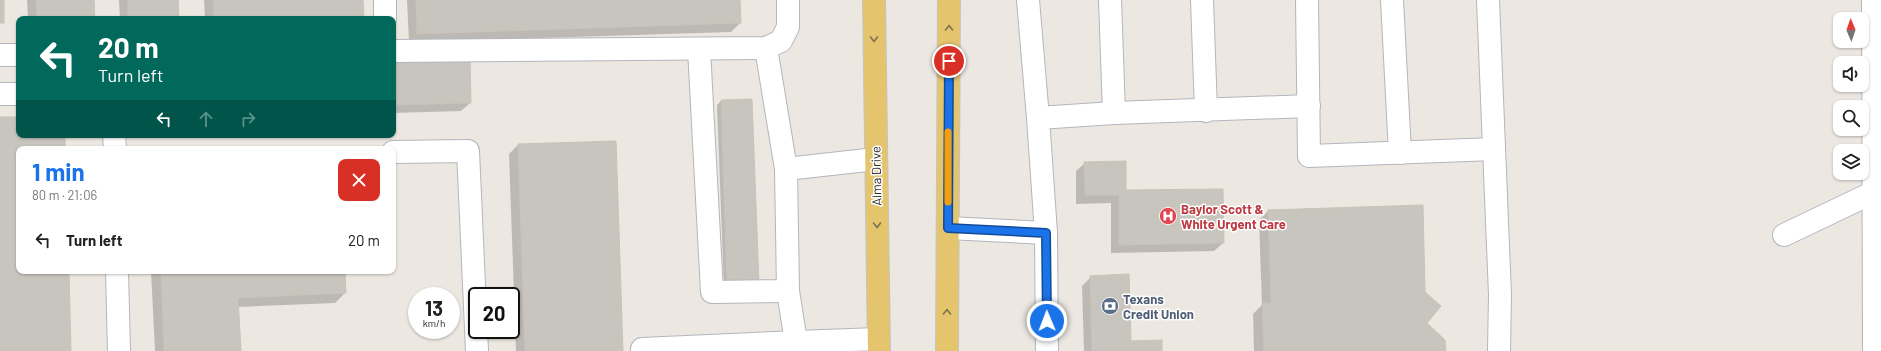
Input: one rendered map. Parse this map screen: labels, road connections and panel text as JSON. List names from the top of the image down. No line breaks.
{"streets":{"main road":["Alma Drive"]},"places":{"hospital":["Baylor Scott & White Urgent Care"],"bank":["Texans Credit Union"]},"north":"top","page":{"turn":["20 m","Turn left"],"heading":["1 min","80 m · 21:06"],"list":[{"name":"Turn left","value":"20 m"}],"speed":"13 km/h","limit":"20"}}
